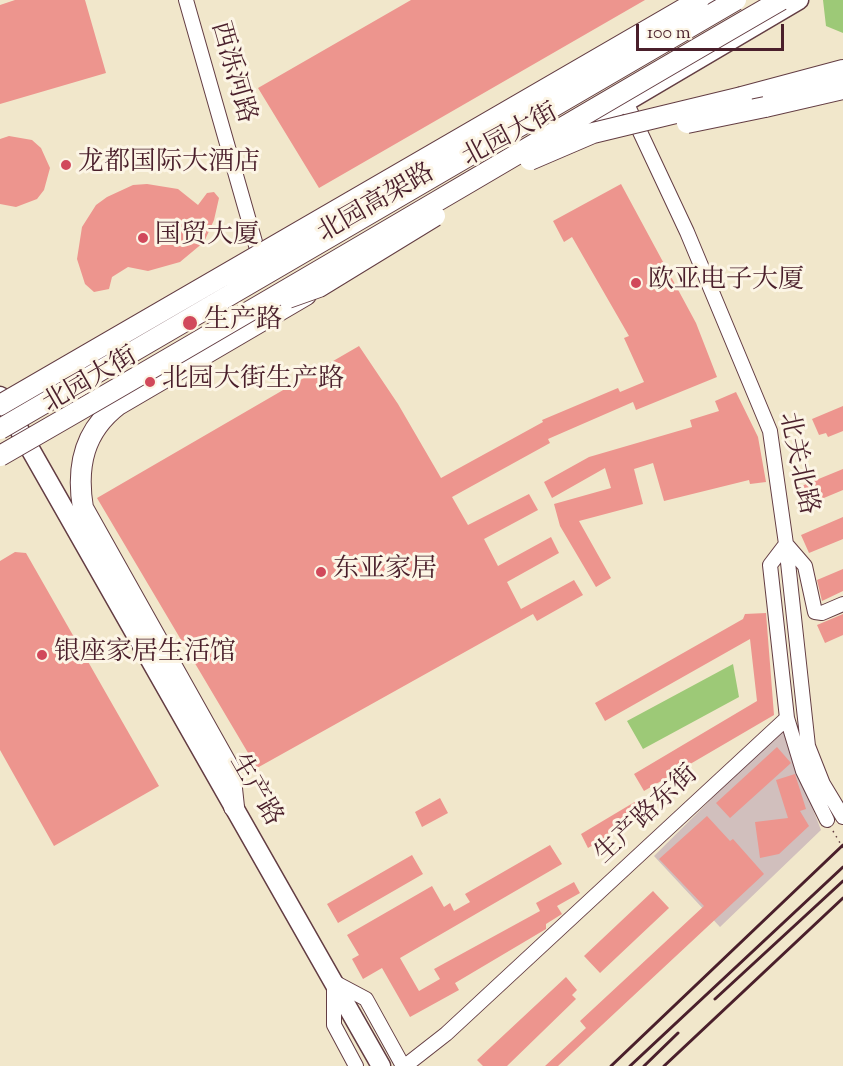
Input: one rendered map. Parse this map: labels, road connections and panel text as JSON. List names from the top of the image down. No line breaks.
{"streets":{"highway":["北园高架路"],"main road":["北园大街","生产路"],"street":["西泺河路","北关北路","生产路东街"]},"crossings":[["西泺河路","北园大街"],["北园大街","北关北路"],["北园大街","生产路"]],"places":["龙都国际大酒店","国贸大厦","欧亚电子大厦","生产路","北园大街生产路","东亚家居","银座家居生活馆"],"scale_bar":"100 m"}
